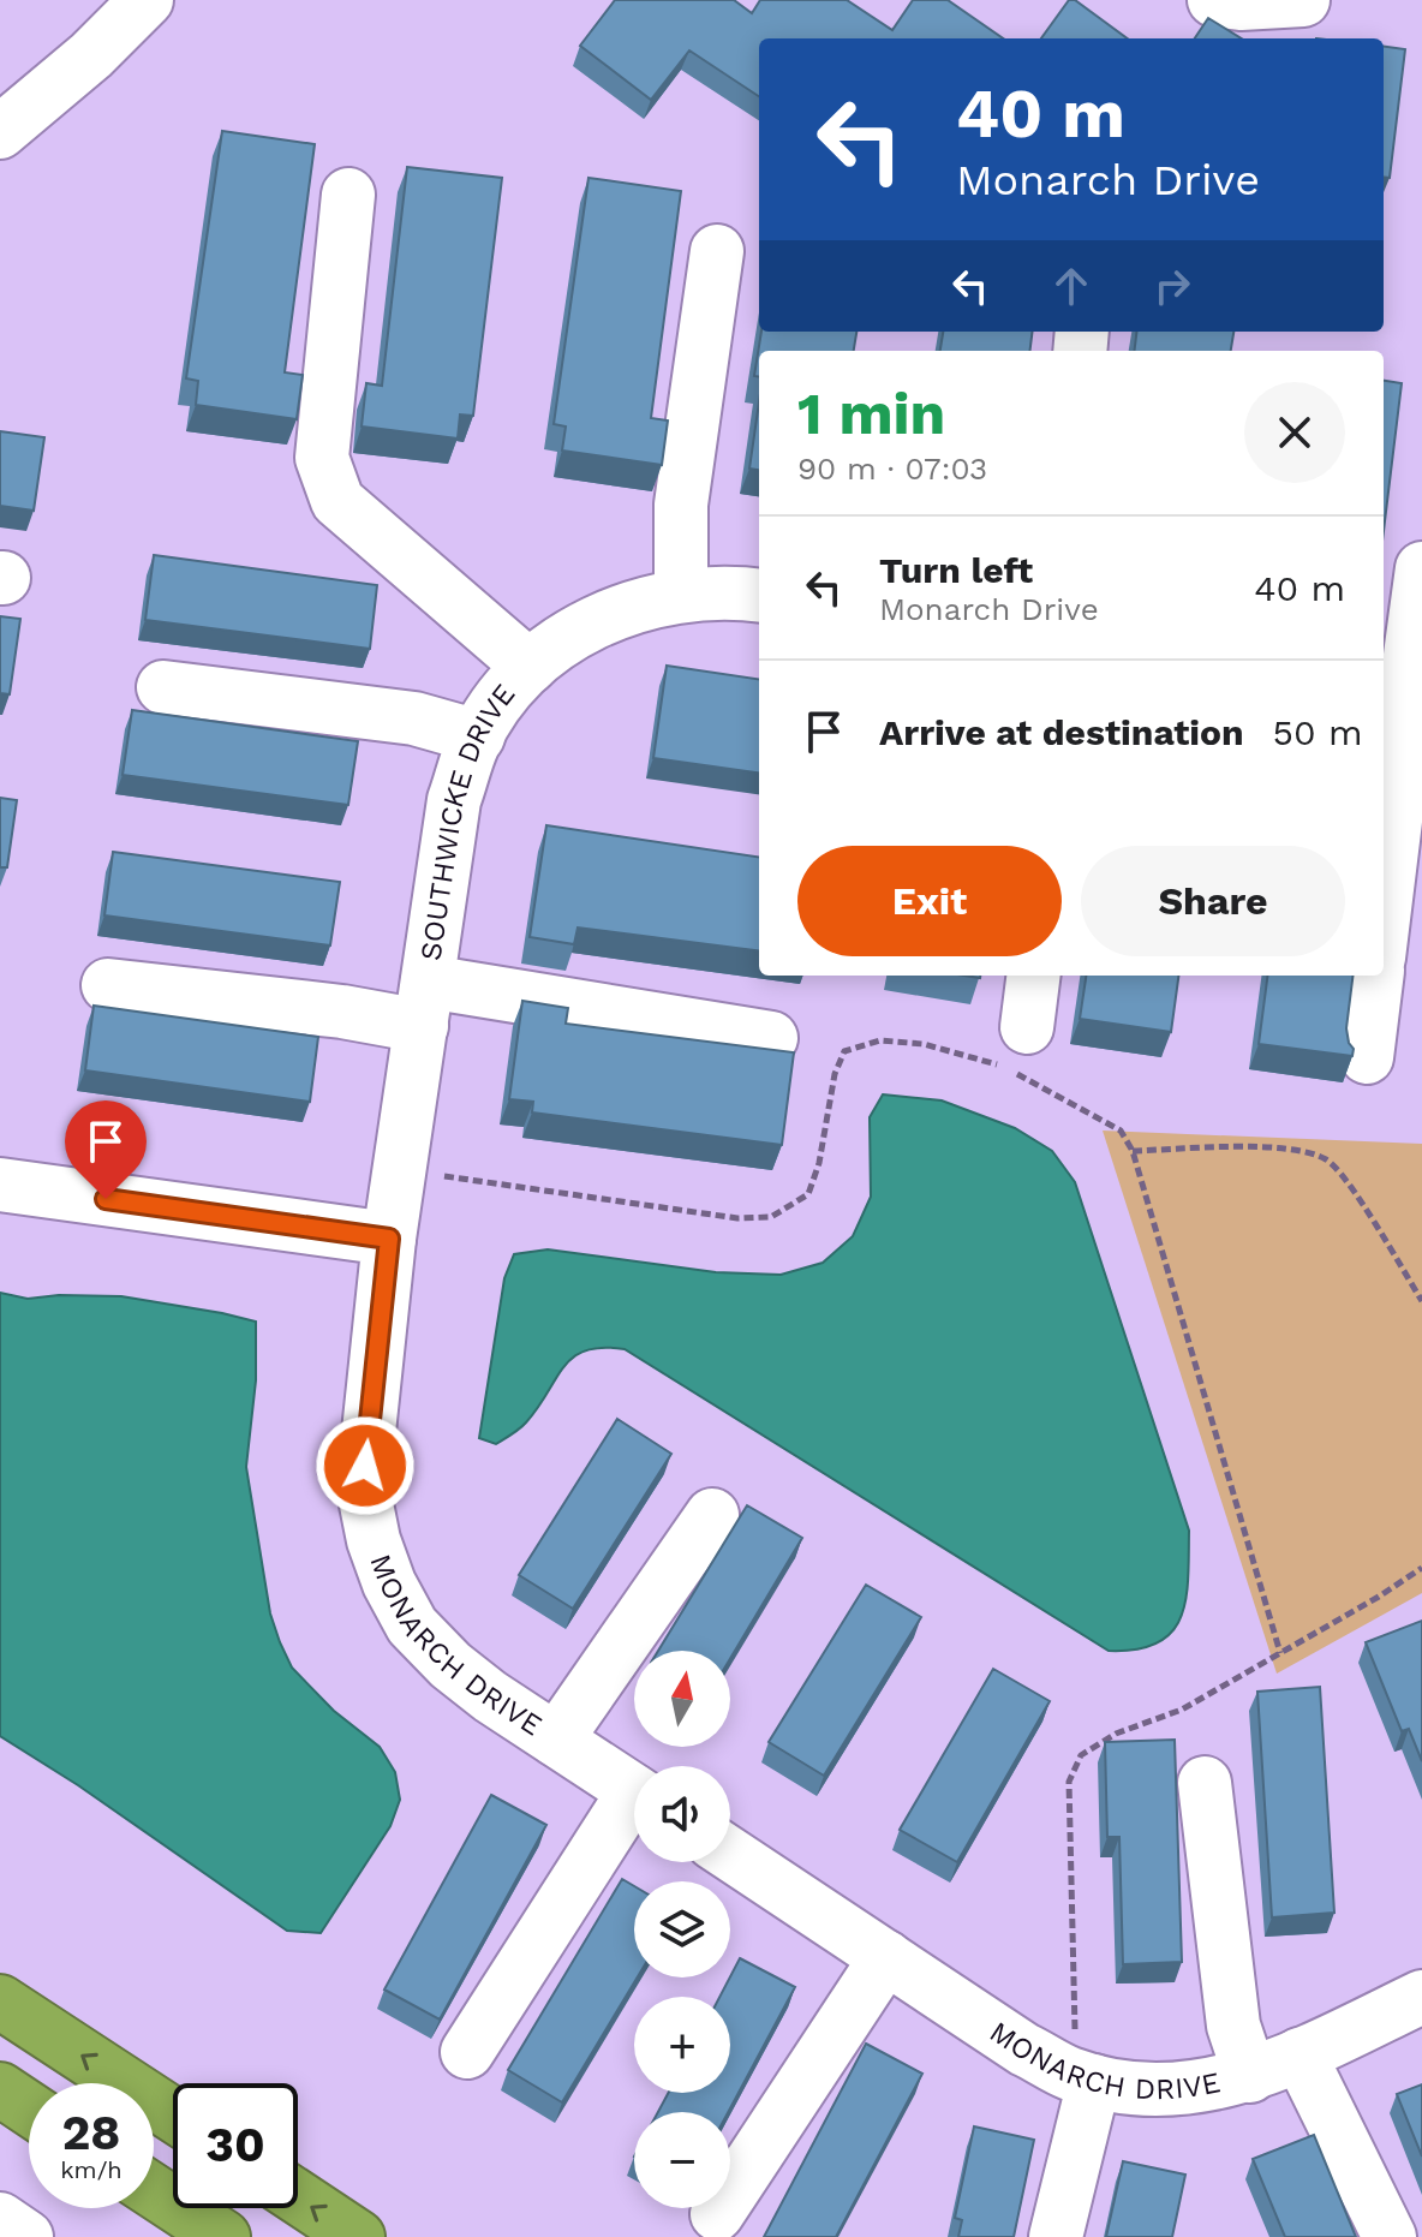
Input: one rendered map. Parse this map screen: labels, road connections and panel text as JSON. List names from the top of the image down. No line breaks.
{"streets":{"street":["SOUTHWICKE DRIVE","MONARCH DRIVE"]},"crossings":[["SOUTHWICKE DRIVE","MONARCH DRIVE"]],"north":"top","page":{"turn":["40 m","Monarch Drive"],"heading":["1 min","90 m · 07:03"],"list":[{"name":"Turn left","note":"Monarch Drive","value":"40 m"},{"name":"Arrive at destination","value":"50 m"}],"buttons":["Exit","Share"],"map_buttons":["+","−"],"speed":"28 km/h","limit":"30"}}
